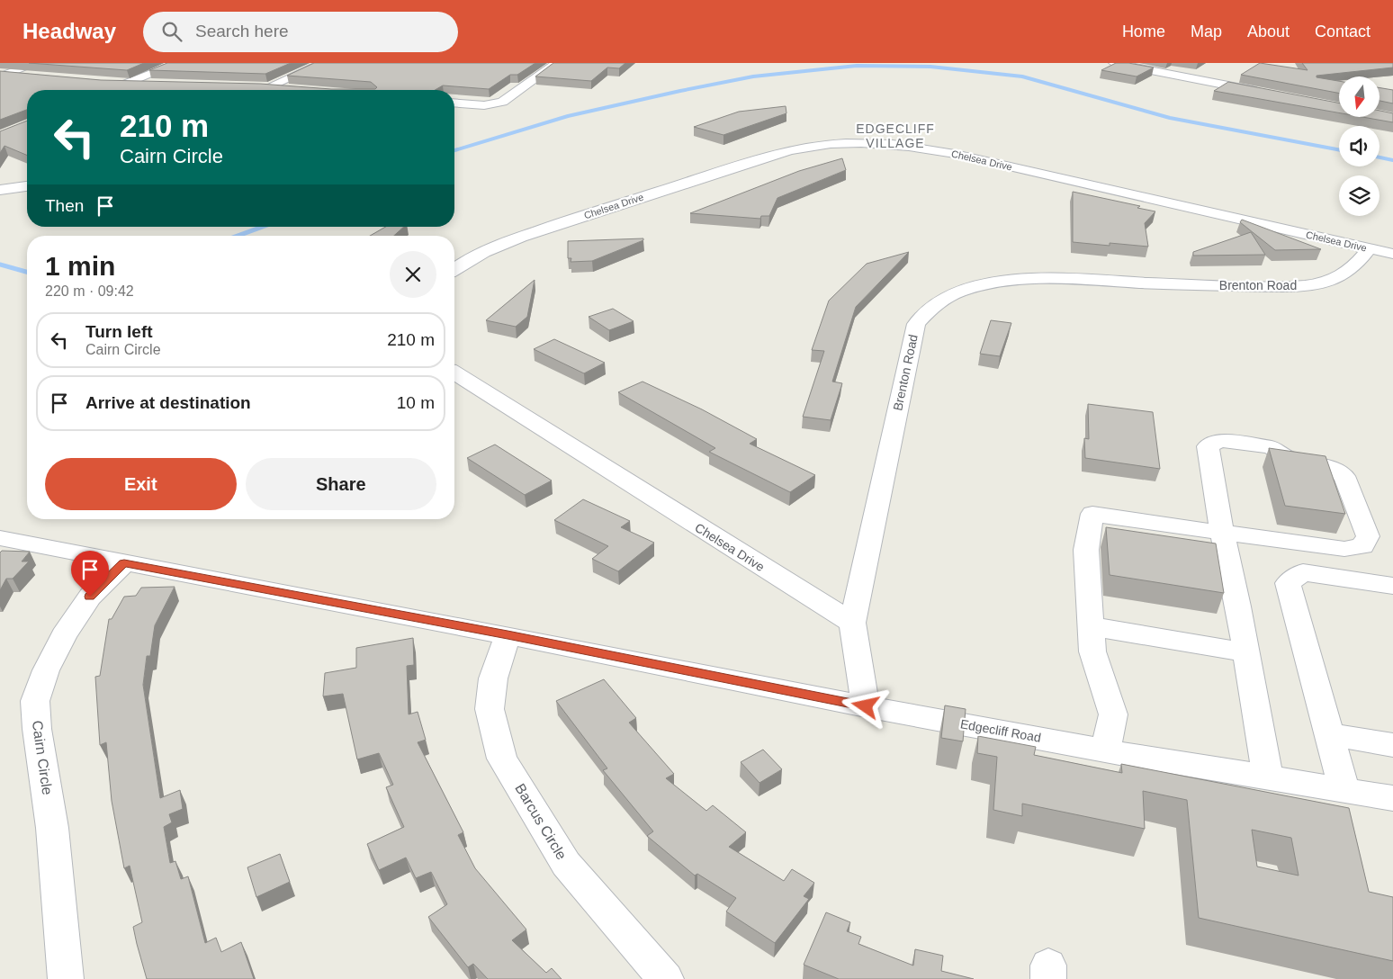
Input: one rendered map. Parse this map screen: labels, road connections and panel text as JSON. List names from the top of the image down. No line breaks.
{"streets":{"street":["Chelsea Drive","Brenton Road","Edgecliff Road","Cairn Circle","Barcus Circle"]},"crossings":[["Chelsea Drive","Brenton Road"],["Brenton Road","Edgecliff Road"],["Edgecliff Road","Cairn Circle"],["Edgecliff Road","Barcus Circle"]],"districts":["EDGECLIFF VILLAGE"],"north":"bottom","page":{"header":"Headway","search":"Search here","nav":["Home","Map","About","Contact"],"turn":["210 m","Cairn Circle"],"then":"Then","heading":["1 min","220 m · 09:42"],"list":[{"name":"Turn left","note":"Cairn Circle","value":"210 m"},{"name":"Arrive at destination","value":"10 m"}],"buttons":["Exit","Share"]}}
